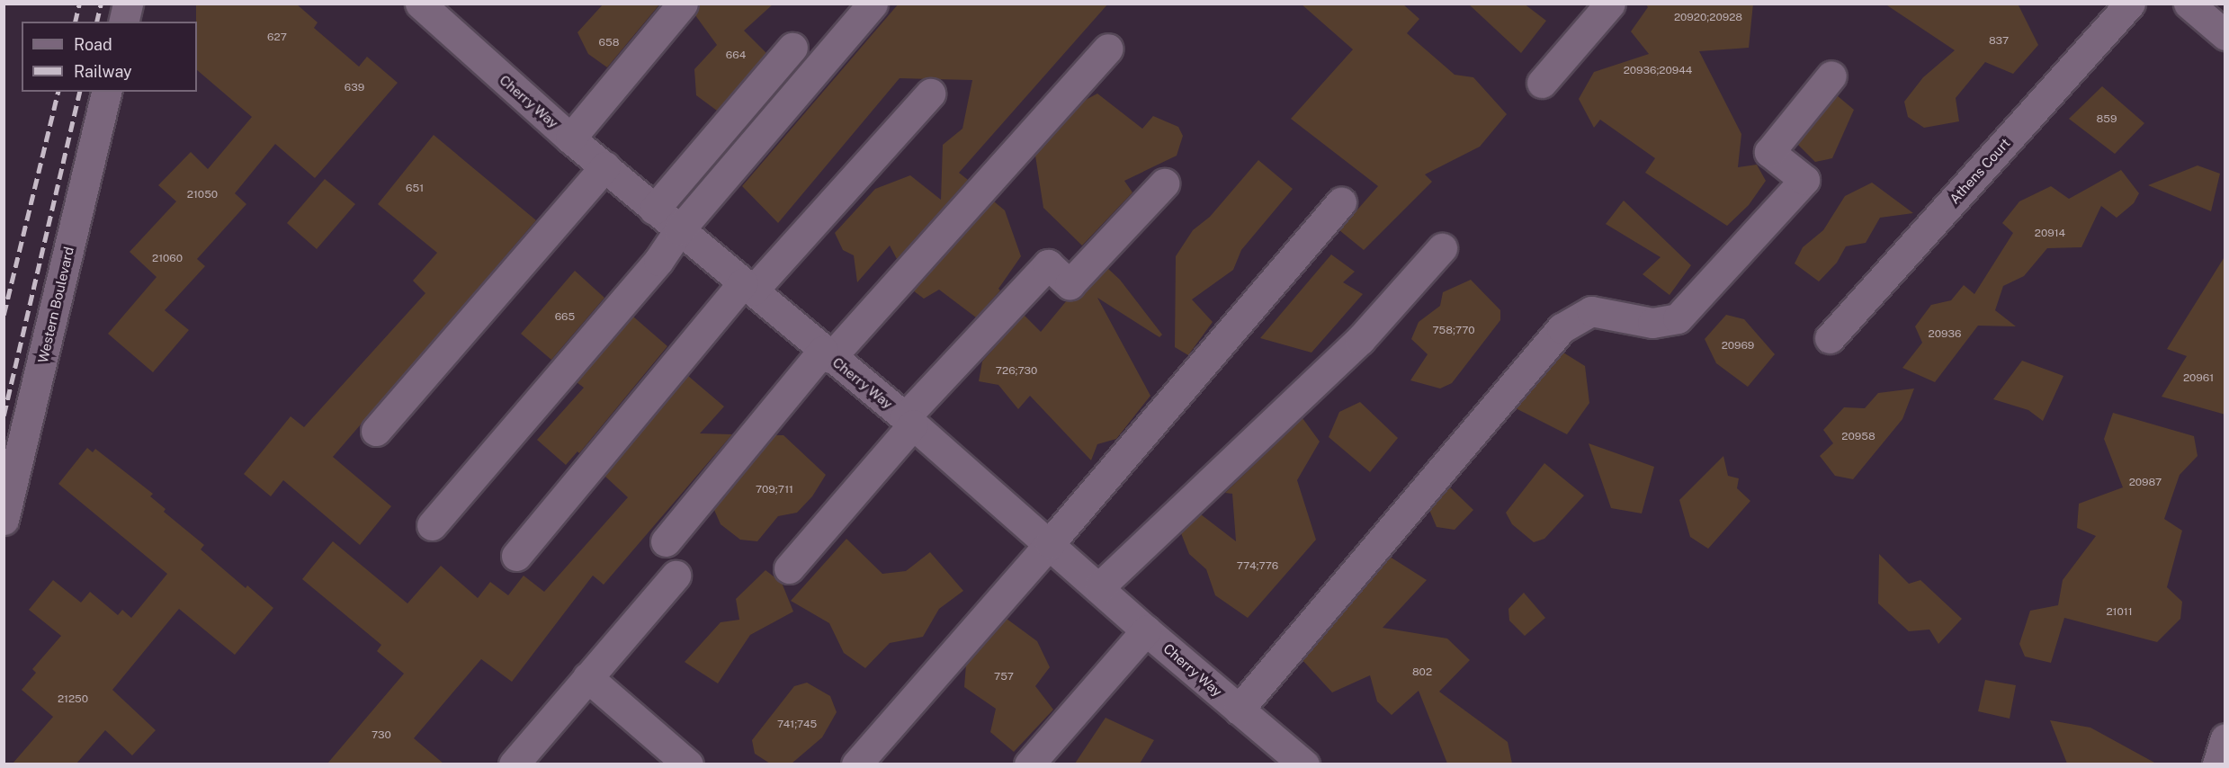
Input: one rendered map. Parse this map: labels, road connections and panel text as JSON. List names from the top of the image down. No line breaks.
{"streets":{"street":["Cherry Way","Athens Court","Western Boulevard"]},"house_numbers":["20920;20928","627","837","658","664","20936;20944","639","859","651","21050","20914","21060","665","758;770","20936","20969","726;730","20961","20958","20987","709;711","774;776","21011","802","757","21250","741;745","730"],"legend":["Road","Railway"]}
